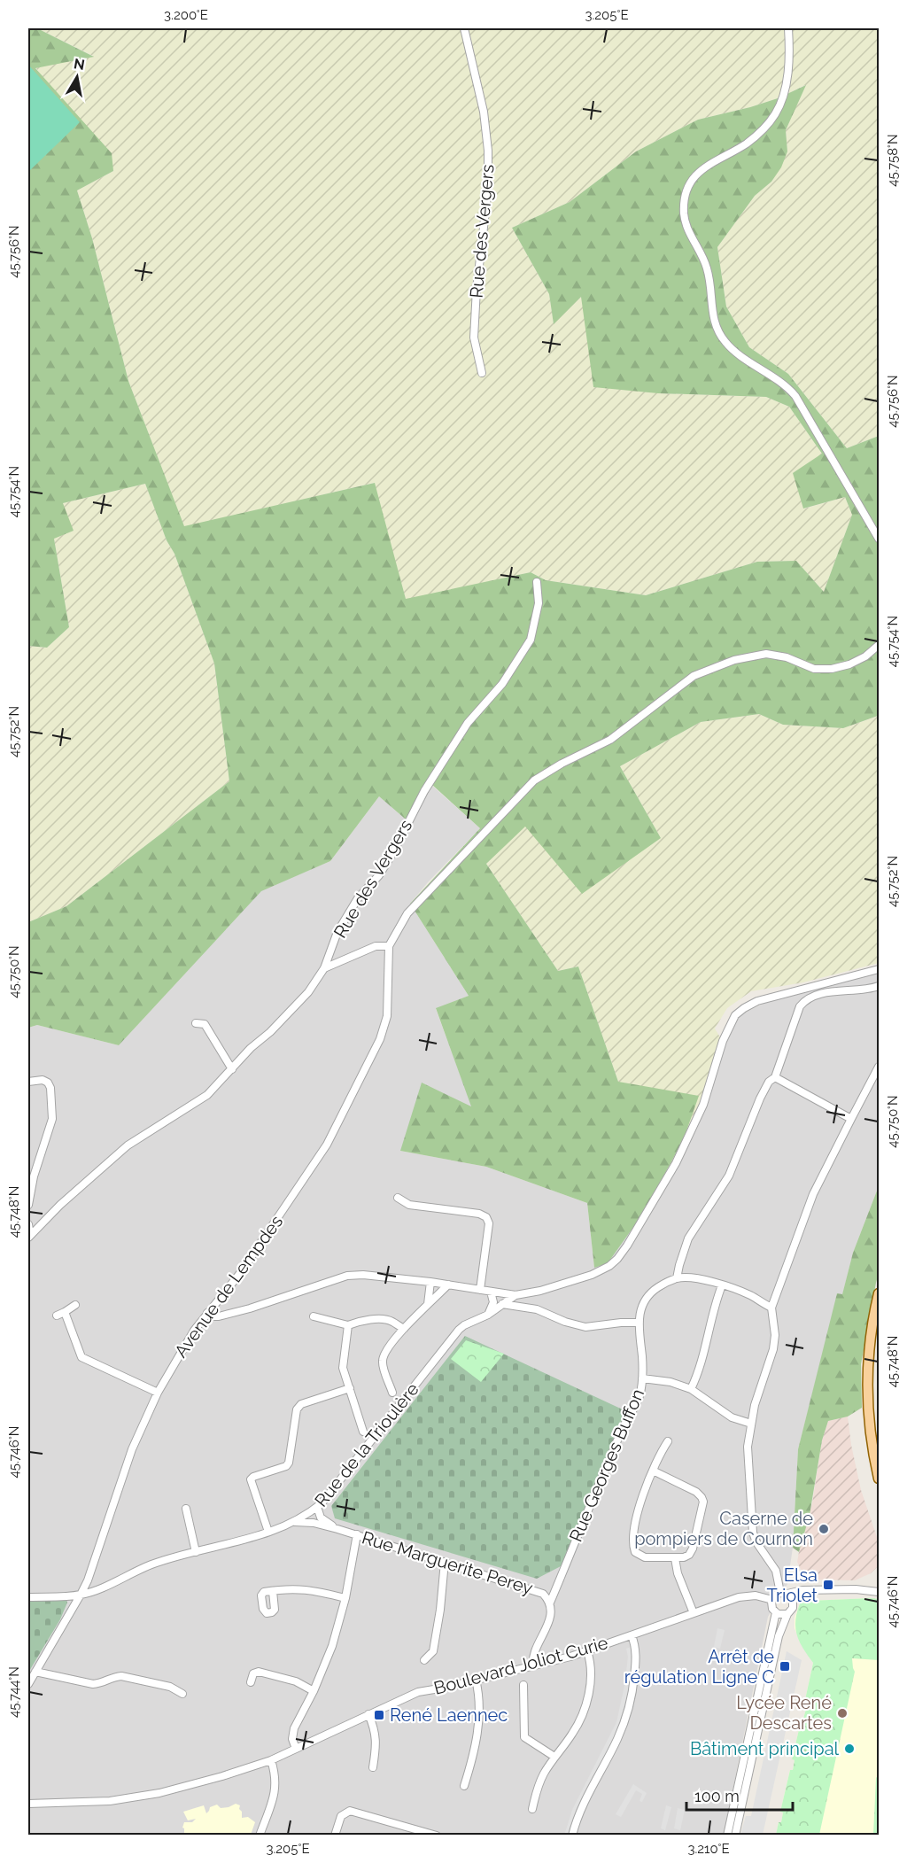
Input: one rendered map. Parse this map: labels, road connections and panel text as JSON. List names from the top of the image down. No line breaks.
{"streets":{"street":["Rue des Vergers","Avenue de Lempdes","Rue de la Trioulère","Rue Georges Buffon","Rue Marguerite Perey","Boulevard Joliot Curie"]},"crossings":[["Avenue de Lempdes","Rue de la Trioulère"],["Rue de la Trioulère","Rue Marguerite Perey"],["Rue Georges Buffon","Rue Marguerite Perey"],["Rue Marguerite Perey","Boulevard Joliot Curie"]],"places":{"other":["Caserne de pompiers de Cournon","Lycée René Descartes","Bâtiment principal"],"transit":["Elsa Triolet","Arrêt de régulation Ligne C","René Laennec"]},"scale_bar":"100 m","north":"top","coordinates":["3.200°E","3.205°E","45.758°N","45.756°N","45.754°N","45.752°N","45.750°N","45.748°N","45.746°N","45.744°N","3.210°E"]}
